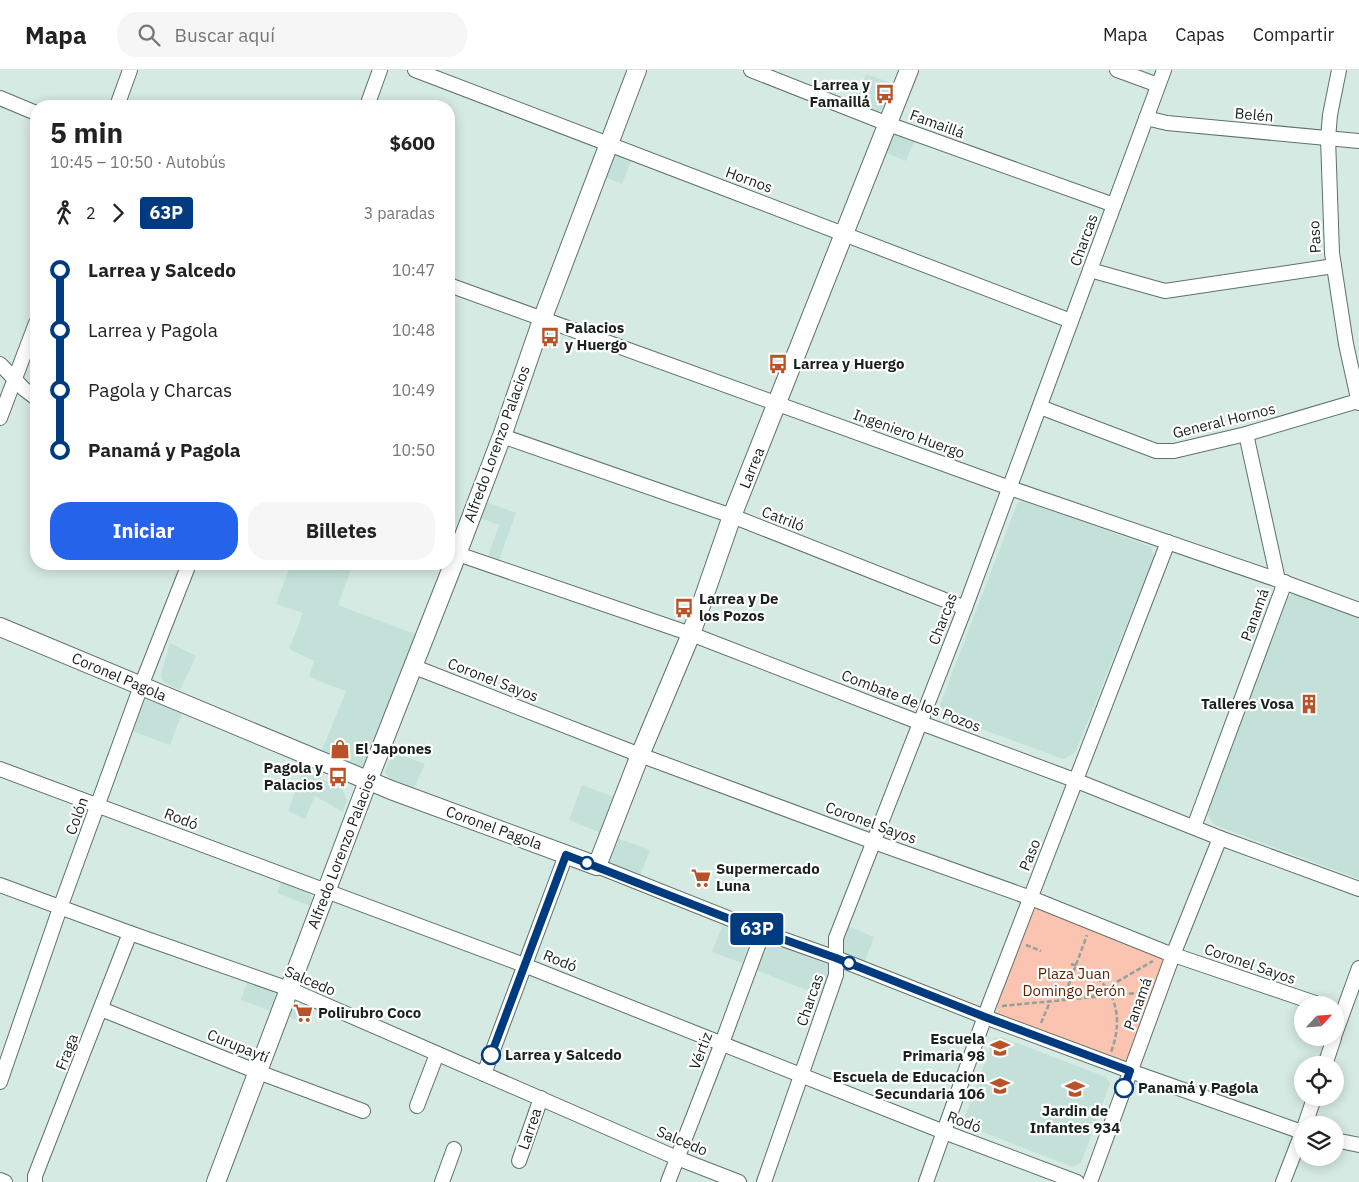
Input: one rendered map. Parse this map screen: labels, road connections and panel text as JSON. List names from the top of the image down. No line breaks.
{"streets":{"street":["Belén","Famaillá","Hornos","Paso","Charcas","General Hornos","Ingeniero Huergo","Alfredo Lorenzo Palacios","Larrea","Catriló","Panamá","Coronel Pagola","Coronel Sayos","Combate de los Pozos","Colón","Rodó","Salcedo","Curupaytí","Vértiz","Fraga"]},"crossings":[["Belén","Paso"],["Belén","Charcas"],["Famaillá","Charcas"],["Famaillá","Larrea"],["Hornos","Charcas"],["Hornos","Alfredo Lorenzo Palacios"],["Hornos","Larrea"],["Paso","General Hornos"],["Paso","Ingeniero Huergo"],["Paso","Coronel Pagola"],["Paso","Coronel Sayos"],["Paso","Combate de los Pozos"],["Paso","Rodó"],["Charcas","General Hornos"],["Charcas","Ingeniero Huergo"],["Charcas","Catriló"],["Charcas","Coronel Pagola"],["Charcas","Coronel Sayos"],["Charcas","Combate de los Pozos"],["Charcas","Rodó"],["Ingeniero Huergo","Alfredo Lorenzo Palacios"],["Ingeniero Huergo","Larrea"],["Ingeniero Huergo","Panamá"],["Alfredo Lorenzo Palacios","Catriló"],["Alfredo Lorenzo Palacios","Coronel Pagola"],["Alfredo Lorenzo Palacios","Coronel Sayos"],["Alfredo Lorenzo Palacios","Rodó"],["Alfredo Lorenzo Palacios","Salcedo"],["Alfredo Lorenzo Palacios","Curupaytí"],["Larrea","Catriló"],["Larrea","Coronel Pagola"],["Larrea","Coronel Sayos"],["Larrea","Combate de los Pozos"],["Larrea","Salcedo"],["Panamá","Coronel Pagola"],["Panamá","Coronel Sayos"],["Panamá","Combate de los Pozos"],["Coronel Pagola","Colón"],["Coronel Pagola","Vértiz"],["Colón","Rodó"],["Colón","Salcedo"],["Rodó","Vértiz"],["Salcedo","Vértiz"],["Salcedo","Fraga"],["Curupaytí","Fraga"]],"parks":["Plaza Juan Domingo Perón"],"places":{"bus stop":["Larrea y Famaillá","Palacios y Huergo","Larrea y Huergo","Larrea y De los Pozos","Pagola y Palacios"],"building":["Talleres Vosa"],"shop":["El Japones"],"supermarket":["Supermercado Luna","Polirubro Coco"],"school or university":["Escuela Primaria 98","Escuela de Educacion Secundaria 106","Jardin de Infantes 934"],"other":["Larrea y Salcedo","Panamá y Pagola"]},"lines":["bus line 63P"],"north":"top right","page":{"header":"Mapa","search":"Buscar aquí","nav":["Mapa","Capas","Compartir"],"on_map":"63P","heading":["5 min","10:45 – 10:50 · Autobús","$600"],"legs":["2","63P","3 paradas"],"list":[{"name":"Larrea y Salcedo","value":"10:47"},{"name":"Larrea y Pagola","value":"10:48"},{"name":"Pagola y Charcas","value":"10:49"},{"name":"Panamá y Pagola","value":"10:50"}],"buttons":["Iniciar","Billetes"]}}
